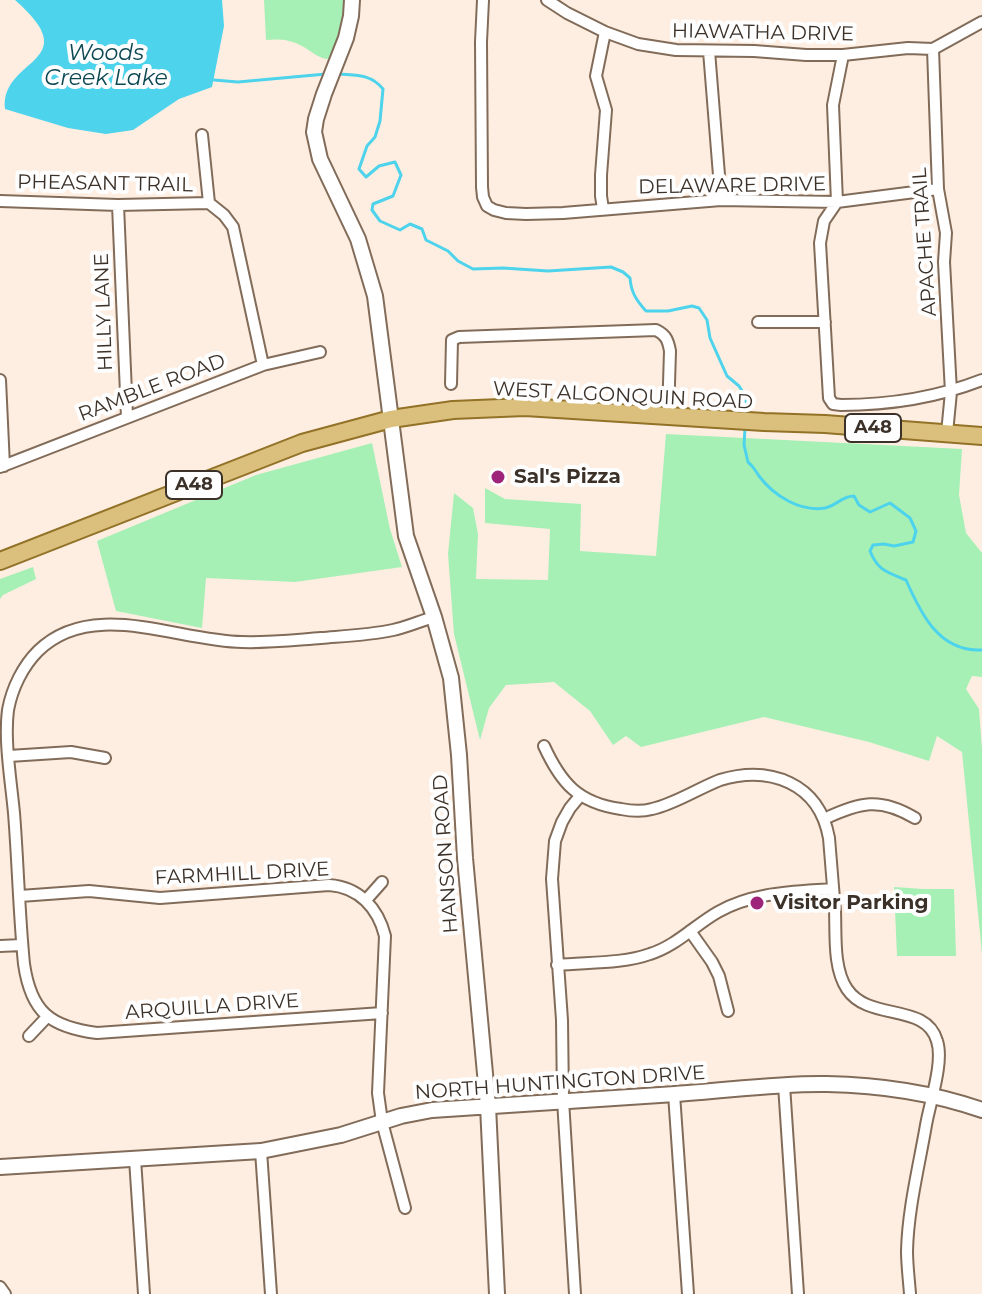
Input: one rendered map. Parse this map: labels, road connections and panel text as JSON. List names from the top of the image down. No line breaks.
{"streets":{"main road":["WEST ALGONQUIN ROAD","A48"],"street":["HIAWATHA DRIVE","PHEASANT TRAIL","DELAWARE DRIVE","APACHE TRAIL","HILLY LANE","RAMBLE ROAD","HANSON ROAD","FARMHILL DRIVE","ARQUILLA DRIVE","NORTH HUNTINGTON DRIVE"]},"crossings":[["HIAWATHA DRIVE","APACHE TRAIL"],["PHEASANT TRAIL","HILLY LANE"],["DELAWARE DRIVE","APACHE TRAIL"],["APACHE TRAIL","WEST ALGONQUIN ROAD"],["HILLY LANE","RAMBLE ROAD"],["WEST ALGONQUIN ROAD","HANSON ROAD"],["HANSON ROAD","NORTH HUNTINGTON DRIVE"]],"water":["Woods Creek Lake"],"places":["Sal's Pizza","Visitor Parking"]}
